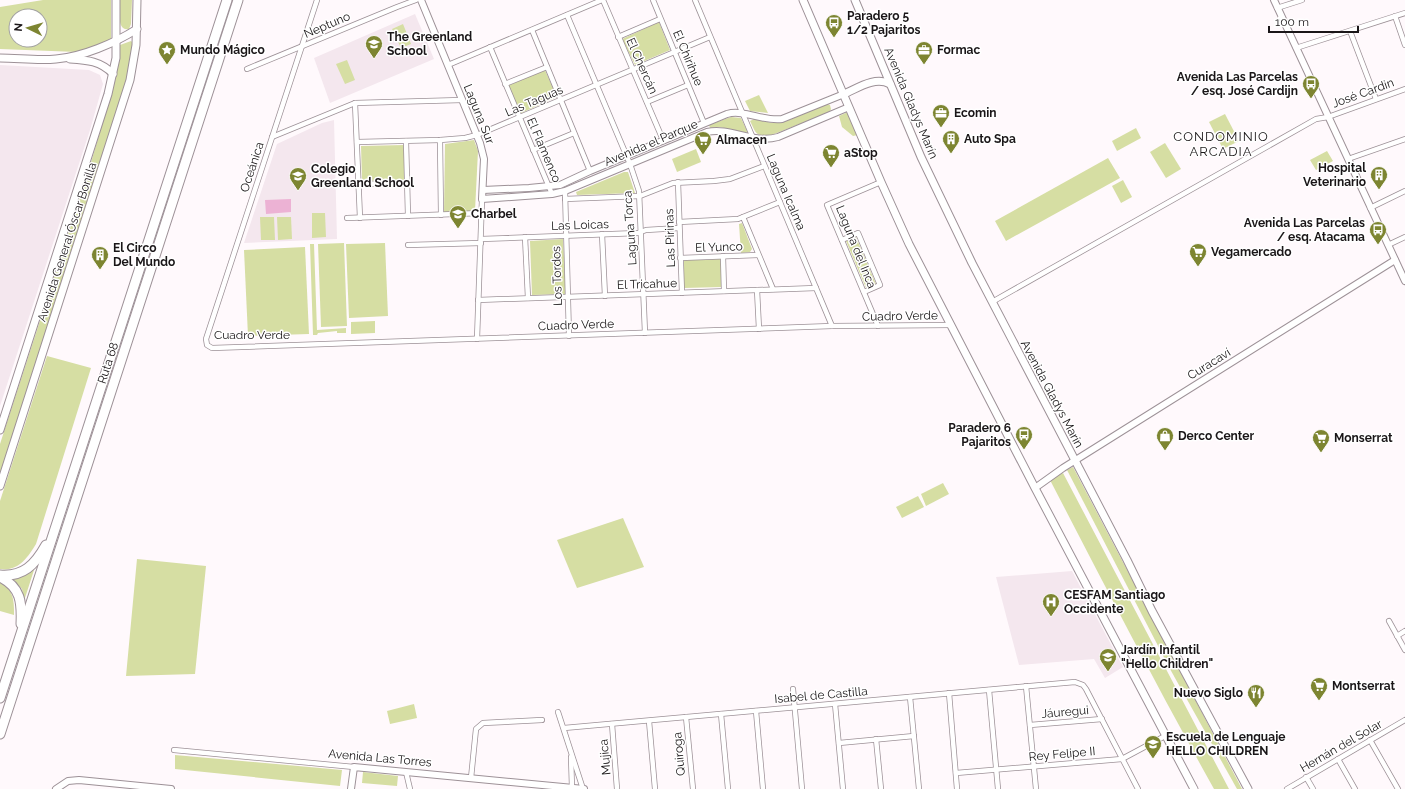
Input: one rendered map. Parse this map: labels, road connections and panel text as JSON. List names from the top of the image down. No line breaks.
{"streets":{"highway":["Ruta 68"],"main road":["Avenida Gladys Marín","Avenida General Óscar Bonilla"],"street":["Neptuno","El Chirihue","El Chercán","José Cardin","Las Taguas","Laguna Sur","Avenida el Parque","El Flamenco","Oceánica","Laguna Icalma","Las Loicas","Laguna Torca","Las Pirinas","El Yunco","Laguna del Inca","Los Tordos","El Tricahue","Cuadro Verde","Curacaví","Isabel de Castilla","Jáuregui","Hernán del Solar","Quiroga","Rey Felipe II","Mujica","Avenida Las Torres"]},"crossings":[["Neptuno","Oceánica"],["El Chirihue","Las Taguas"],["El Chirihue","Avenida el Parque"],["El Chercán","Las Taguas"],["El Chercán","Avenida el Parque"],["Las Taguas","Laguna Sur"],["Las Taguas","El Flamenco"],["Las Taguas","Laguna Icalma"],["Las Taguas","Laguna Torca"],["Avenida Gladys Marín","Curacaví"],["Laguna Sur","Avenida el Parque"],["Laguna Sur","Las Loicas"],["Laguna Sur","El Tricahue"],["Laguna Sur","Cuadro Verde"],["Avenida el Parque","El Flamenco"],["Avenida el Parque","Laguna Icalma"],["Avenida el Parque","Laguna Torca"],["Avenida el Parque","Los Tordos"],["Oceánica","Cuadro Verde"],["Laguna Icalma","El Tricahue"],["Laguna Icalma","Cuadro Verde"],["Las Loicas","Laguna Torca"],["Las Loicas","Las Pirinas"],["Las Loicas","Los Tordos"],["Laguna Torca","El Tricahue"],["Laguna Torca","Cuadro Verde"],["Las Pirinas","El Yunco"],["Las Pirinas","El Tricahue"],["Laguna del Inca","Cuadro Verde"],["Los Tordos","El Tricahue"],["Los Tordos","Cuadro Verde"],["Isabel de Castilla","Jáuregui"],["Isabel de Castilla","Quiroga"],["Isabel de Castilla","Mujica"]],"districts":["CONDOMINIO ARCADIA"],"places":{"bus stop":["Paradero 5 1/2 Pajaritos","Avenida Las Parcelas / esq. José Cardijn","Avenida Las Parcelas / esq. Atacama","Paradero 6 Pajaritos"],"school or university":["The Greenland School","Colegio Greenland School","Charbel","Jardín Infantil \"Hello Children\"","Escuela de Lenguaje HELLO CHILDREN"],"place":["Mundo Mágico"],"office":["Formac","Ecomin"],"building":["Auto Spa","Hospital Veterinario","El Circo Del Mundo"],"supermarket":["Almacen","aStop","Vegamercado","Monserrat","Montserrat"],"shop":["Derco Center"],"hospital":["CESFAM Santiago Occidente"],"restaurant":["Nuevo Siglo"]},"scale_bar":"100 m","north":"left"}
